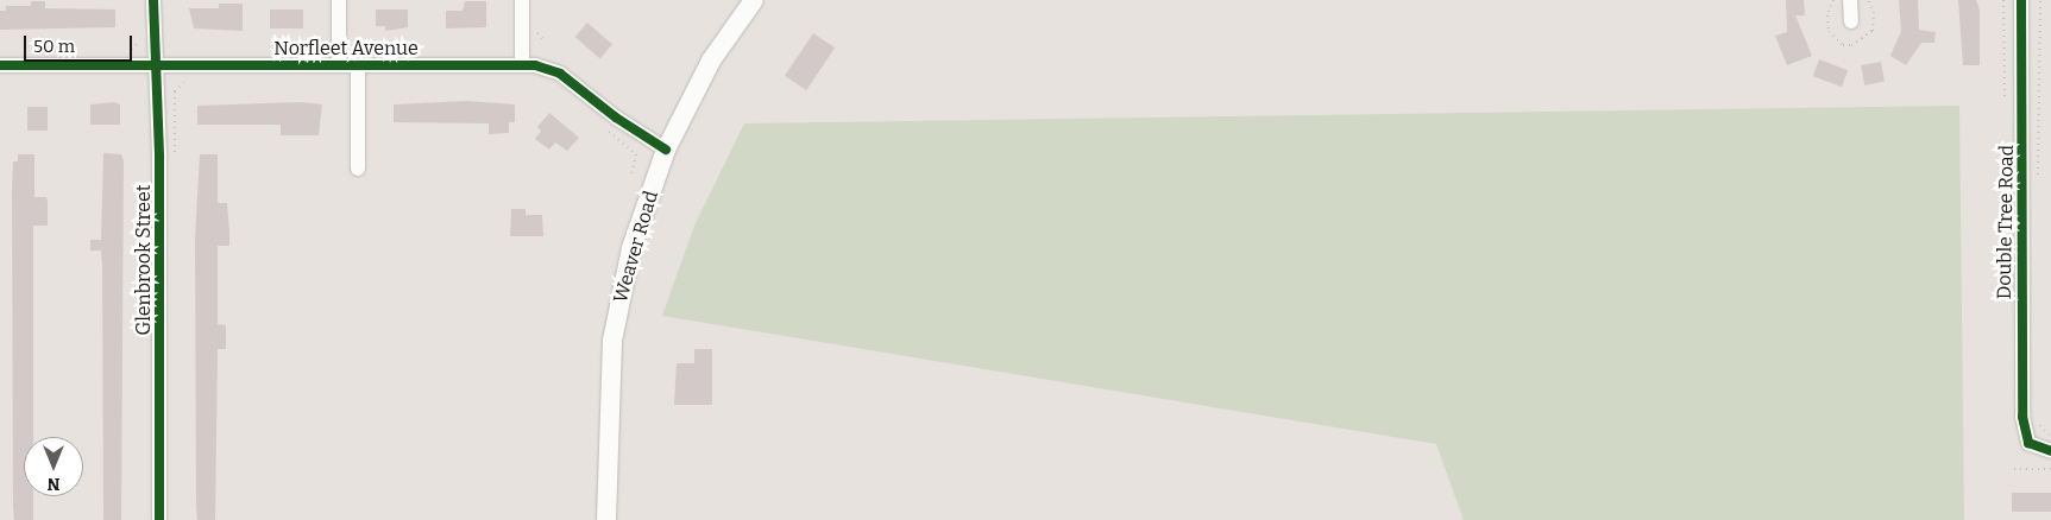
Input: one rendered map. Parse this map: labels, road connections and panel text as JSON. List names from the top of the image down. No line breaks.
{"streets":{"main road":["Weaver Road"],"street":["Norfleet Avenue","Double Tree Road","Glenbrook Street"]},"crossings":[["Norfleet Avenue","Weaver Road"],["Norfleet Avenue","Glenbrook Street"]],"scale_bar":"50 m","north":"bottom"}
